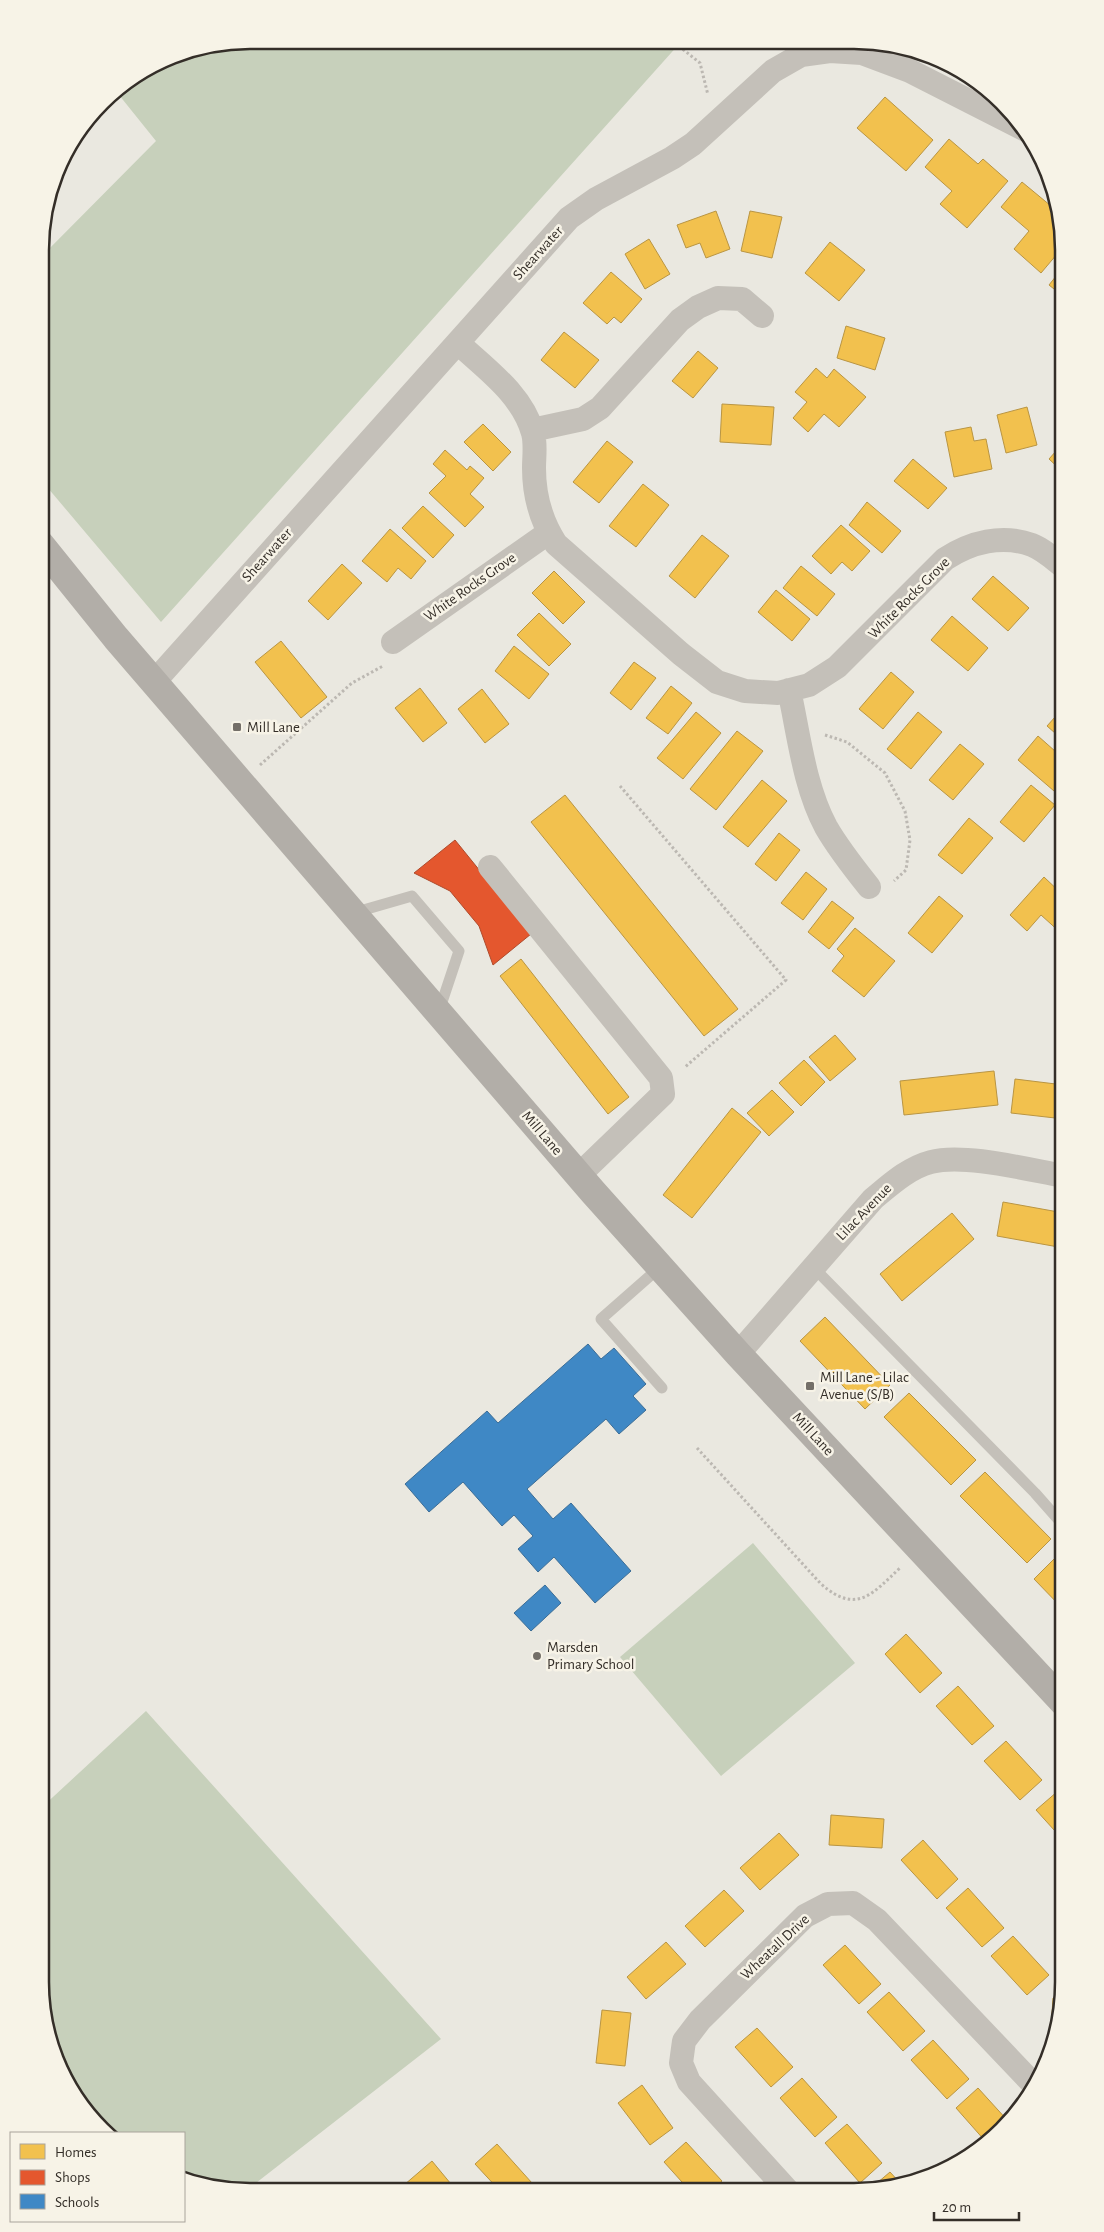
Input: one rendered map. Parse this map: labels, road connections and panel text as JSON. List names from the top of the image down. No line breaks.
{"streets":{"main road":["Mill Lane"],"street":["Shearwater","White Rocks Grove","Lilac Avenue","Wheatall Drive"]},"crossings":[["Shearwater","White Rocks Grove"],["Shearwater","Mill Lane"],["Mill Lane","Lilac Avenue"]],"places":{"transit":["Mill Lane","Mill Lane - Lilac Avenue (S/B)"],"other":["Marsden Primary School"]},"legend":["Homes","Shops","Schools"],"scale_bar":"20 m"}
